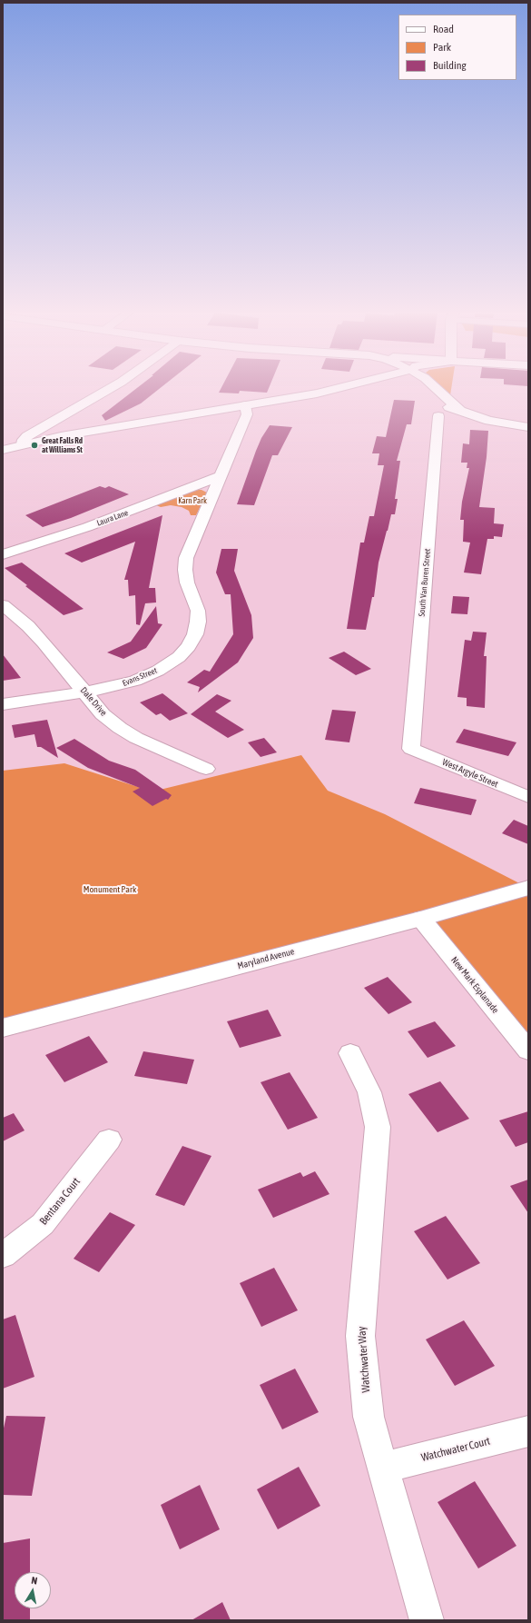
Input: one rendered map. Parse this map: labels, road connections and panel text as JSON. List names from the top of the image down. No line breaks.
{"streets":{"main road":["Maryland Avenue"],"street":["Laura Lane","South Van Buren Street","Evans Street","Dale Drive","West Argyle Street","New Mark Esplanade","Bentana Court","Watchwater Way","Watchwater Court"]},"crossings":[["Laura Lane","Evans Street"],["South Van Buren Street","West Argyle Street"],["Evans Street","Dale Drive"],["Maryland Avenue","New Mark Esplanade"],["Watchwater Way","Watchwater Court"]],"parks":["Karn Park","Monument Park"],"places":["Great Falls Rd at Williams St"],"legend":["Road","Park","Building"],"north":"top"}
